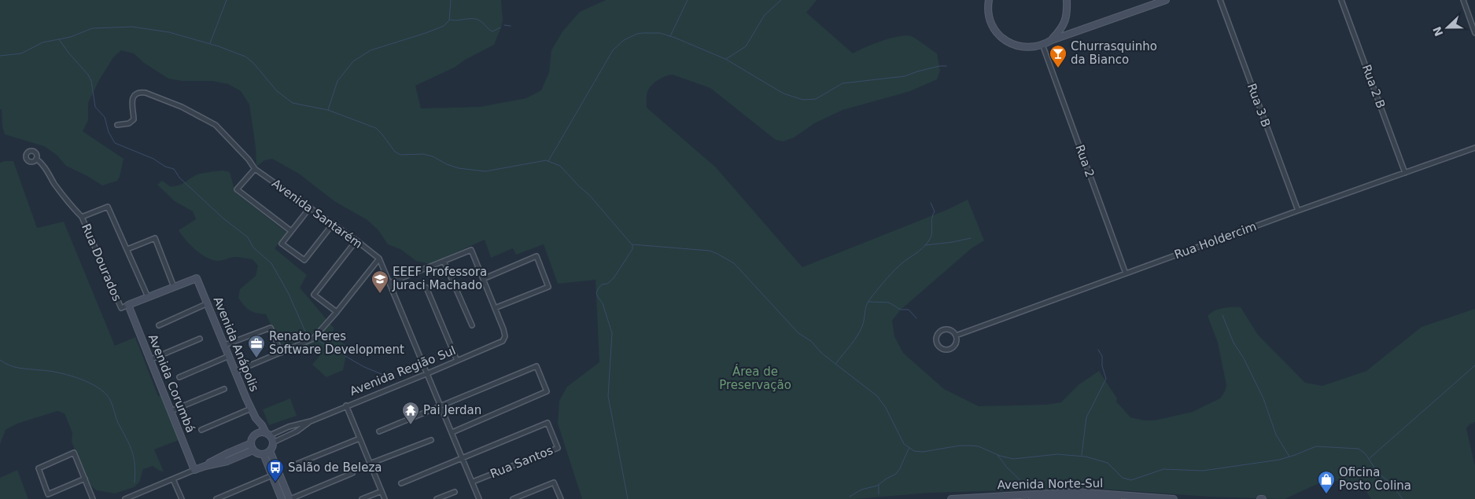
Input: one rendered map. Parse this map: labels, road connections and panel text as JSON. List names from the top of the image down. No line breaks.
{"streets":{"street":["Rua 2 B","Rua 3 B","Rua 2","Avenida Santarém","Rua Holdercim","Rua Dourados","Avenida Anápolis","Avenida Região Sul","Avenida Corumbá","Rua Santos","Avenida Norte-Sul"]},"crossings":[["Rua 2 B","Rua Holdercim"],["Rua 3 B","Rua Holdercim"],["Rua 2","Rua Holdercim"],["Rua Dourados","Avenida Corumbá"],["Avenida Anápolis","Avenida Região Sul"]],"parks":["Área de Preservação"],"places":{"bar":["Churrasquinho da Bianco"],"school or university":["EEEF Professora Juraci Machado"],"office":["Renato Peres Software Development"],"temple":["Pai Jerdan"],"bus stop":["Salão de Beleza"],"shop":["Oficina Posto Colina"]},"north":"left"}
